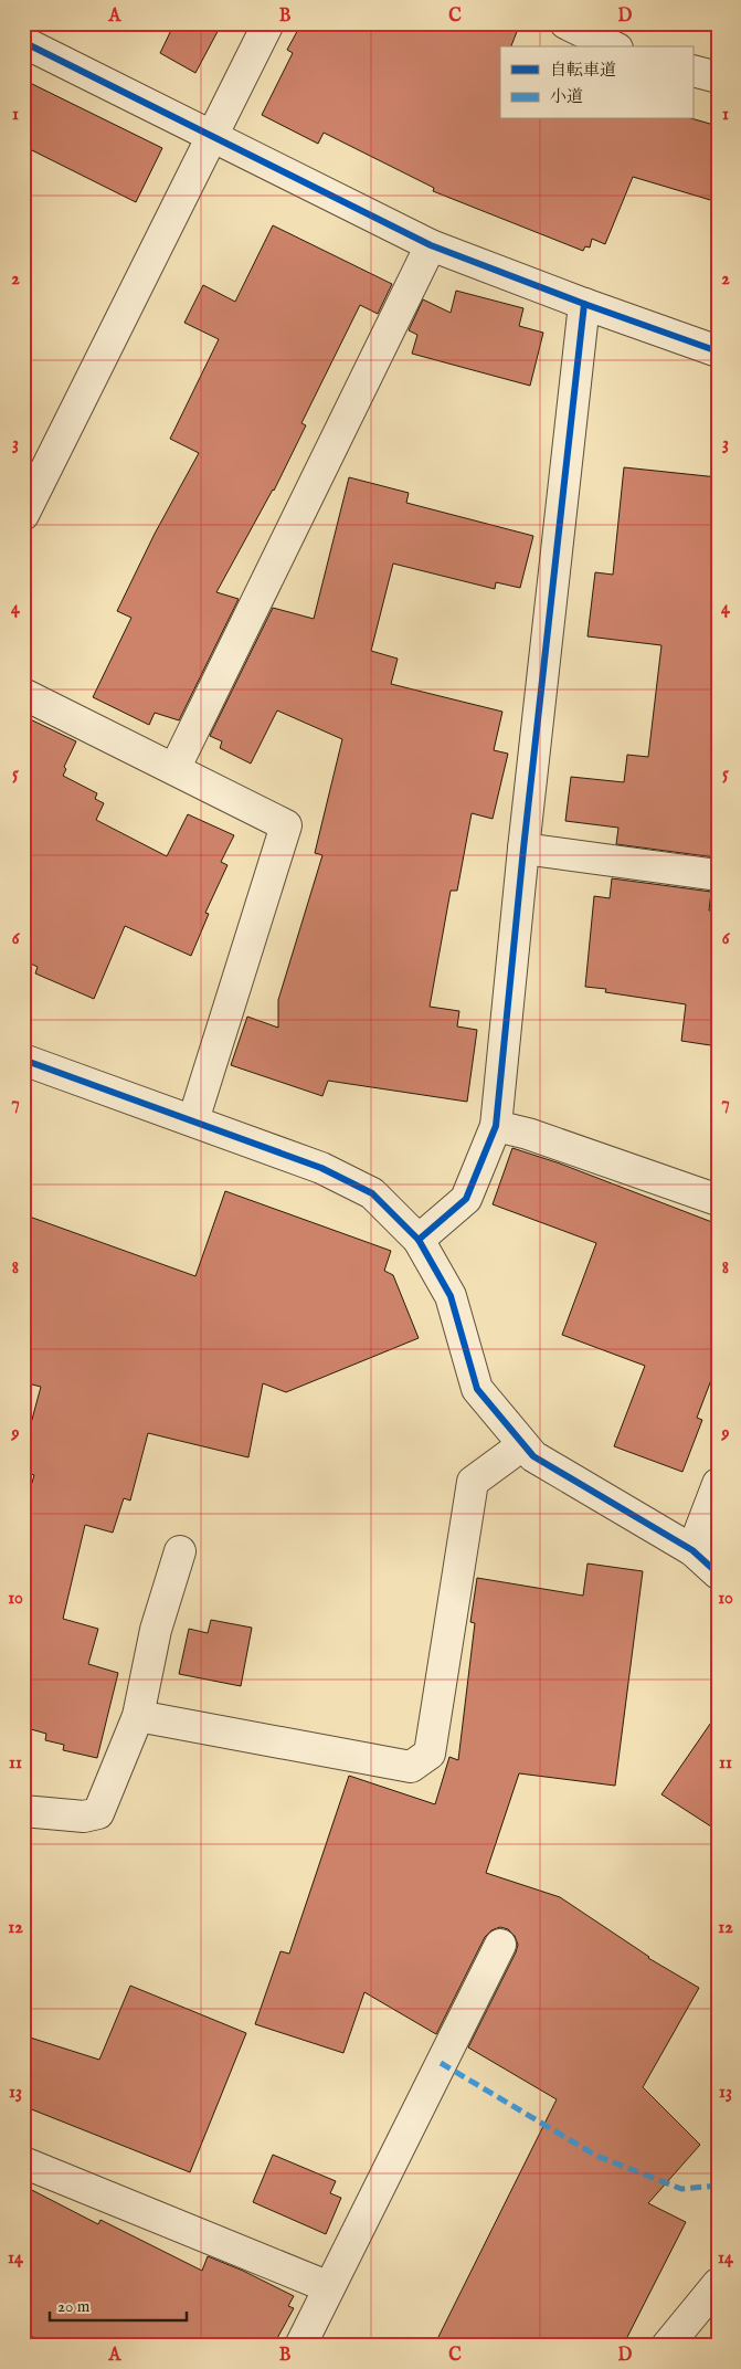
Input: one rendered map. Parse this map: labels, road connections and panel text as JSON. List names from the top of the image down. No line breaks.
{"legend":["自転車道","小道"],"scale_bar":"20 m","grid":{"columns":["A","B","C","D"],"rows":["1","2","3","4","5","6","7","8","9","10","11","12","13","14"]}}
